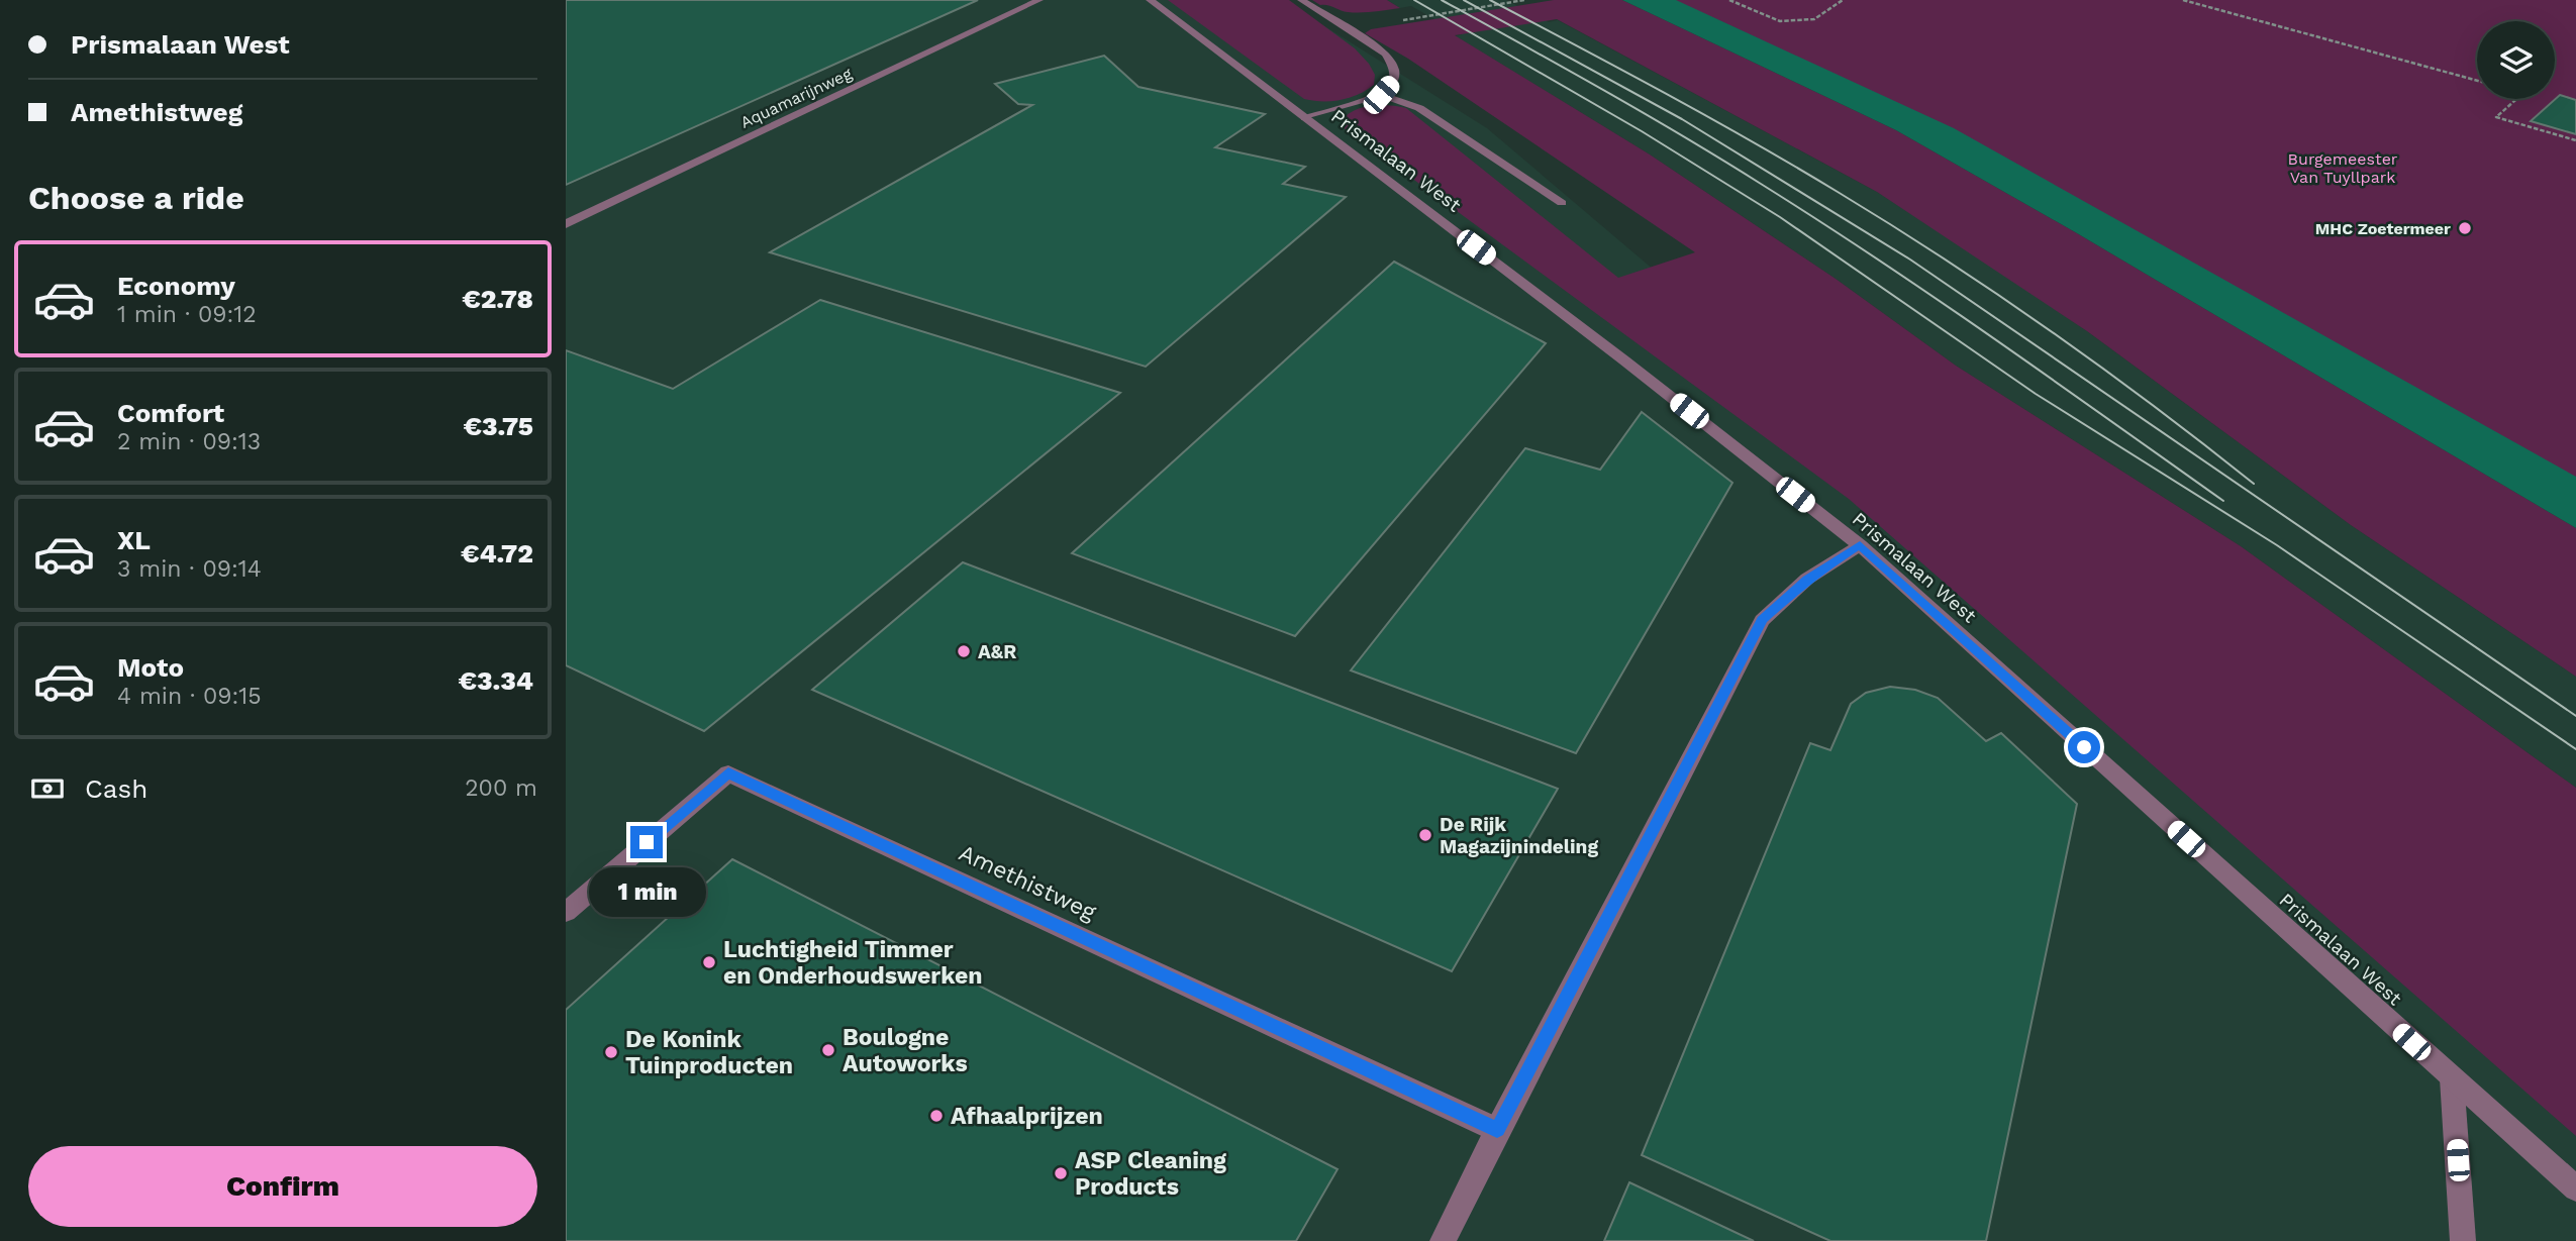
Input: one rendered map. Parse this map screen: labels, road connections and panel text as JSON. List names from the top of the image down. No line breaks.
{"streets":{"street":["Aquamarijnweg","Prismalaan West","Amethistweg"]},"parks":["Burgemeester Van Tuyllpark"],"places":["MHC Zoetermeer","A&R","De Rijk Magazijnindeling","Luchtigheid Timmer en Onderhoudswerken","Boulogne Autoworks","De Konink Tuinproducten","Afhaalprijzen","ASP Cleaning Products"],"page":{"banner":["Prismalaan West","Amethistweg"],"heading":"Choose a ride","list":[{"name":"Economy","note":"1 min · 09:12","value":"€2.78"},{"name":"Comfort","note":"2 min · 09:13","value":"€3.75"},{"name":"XL","note":"3 min · 09:14","value":"€4.72"},{"name":"Moto","note":"4 min · 09:15","value":"€3.34"}],"pay":["Cash","200 m"],"bubble":"1 min","buttons":"Confirm"}}
